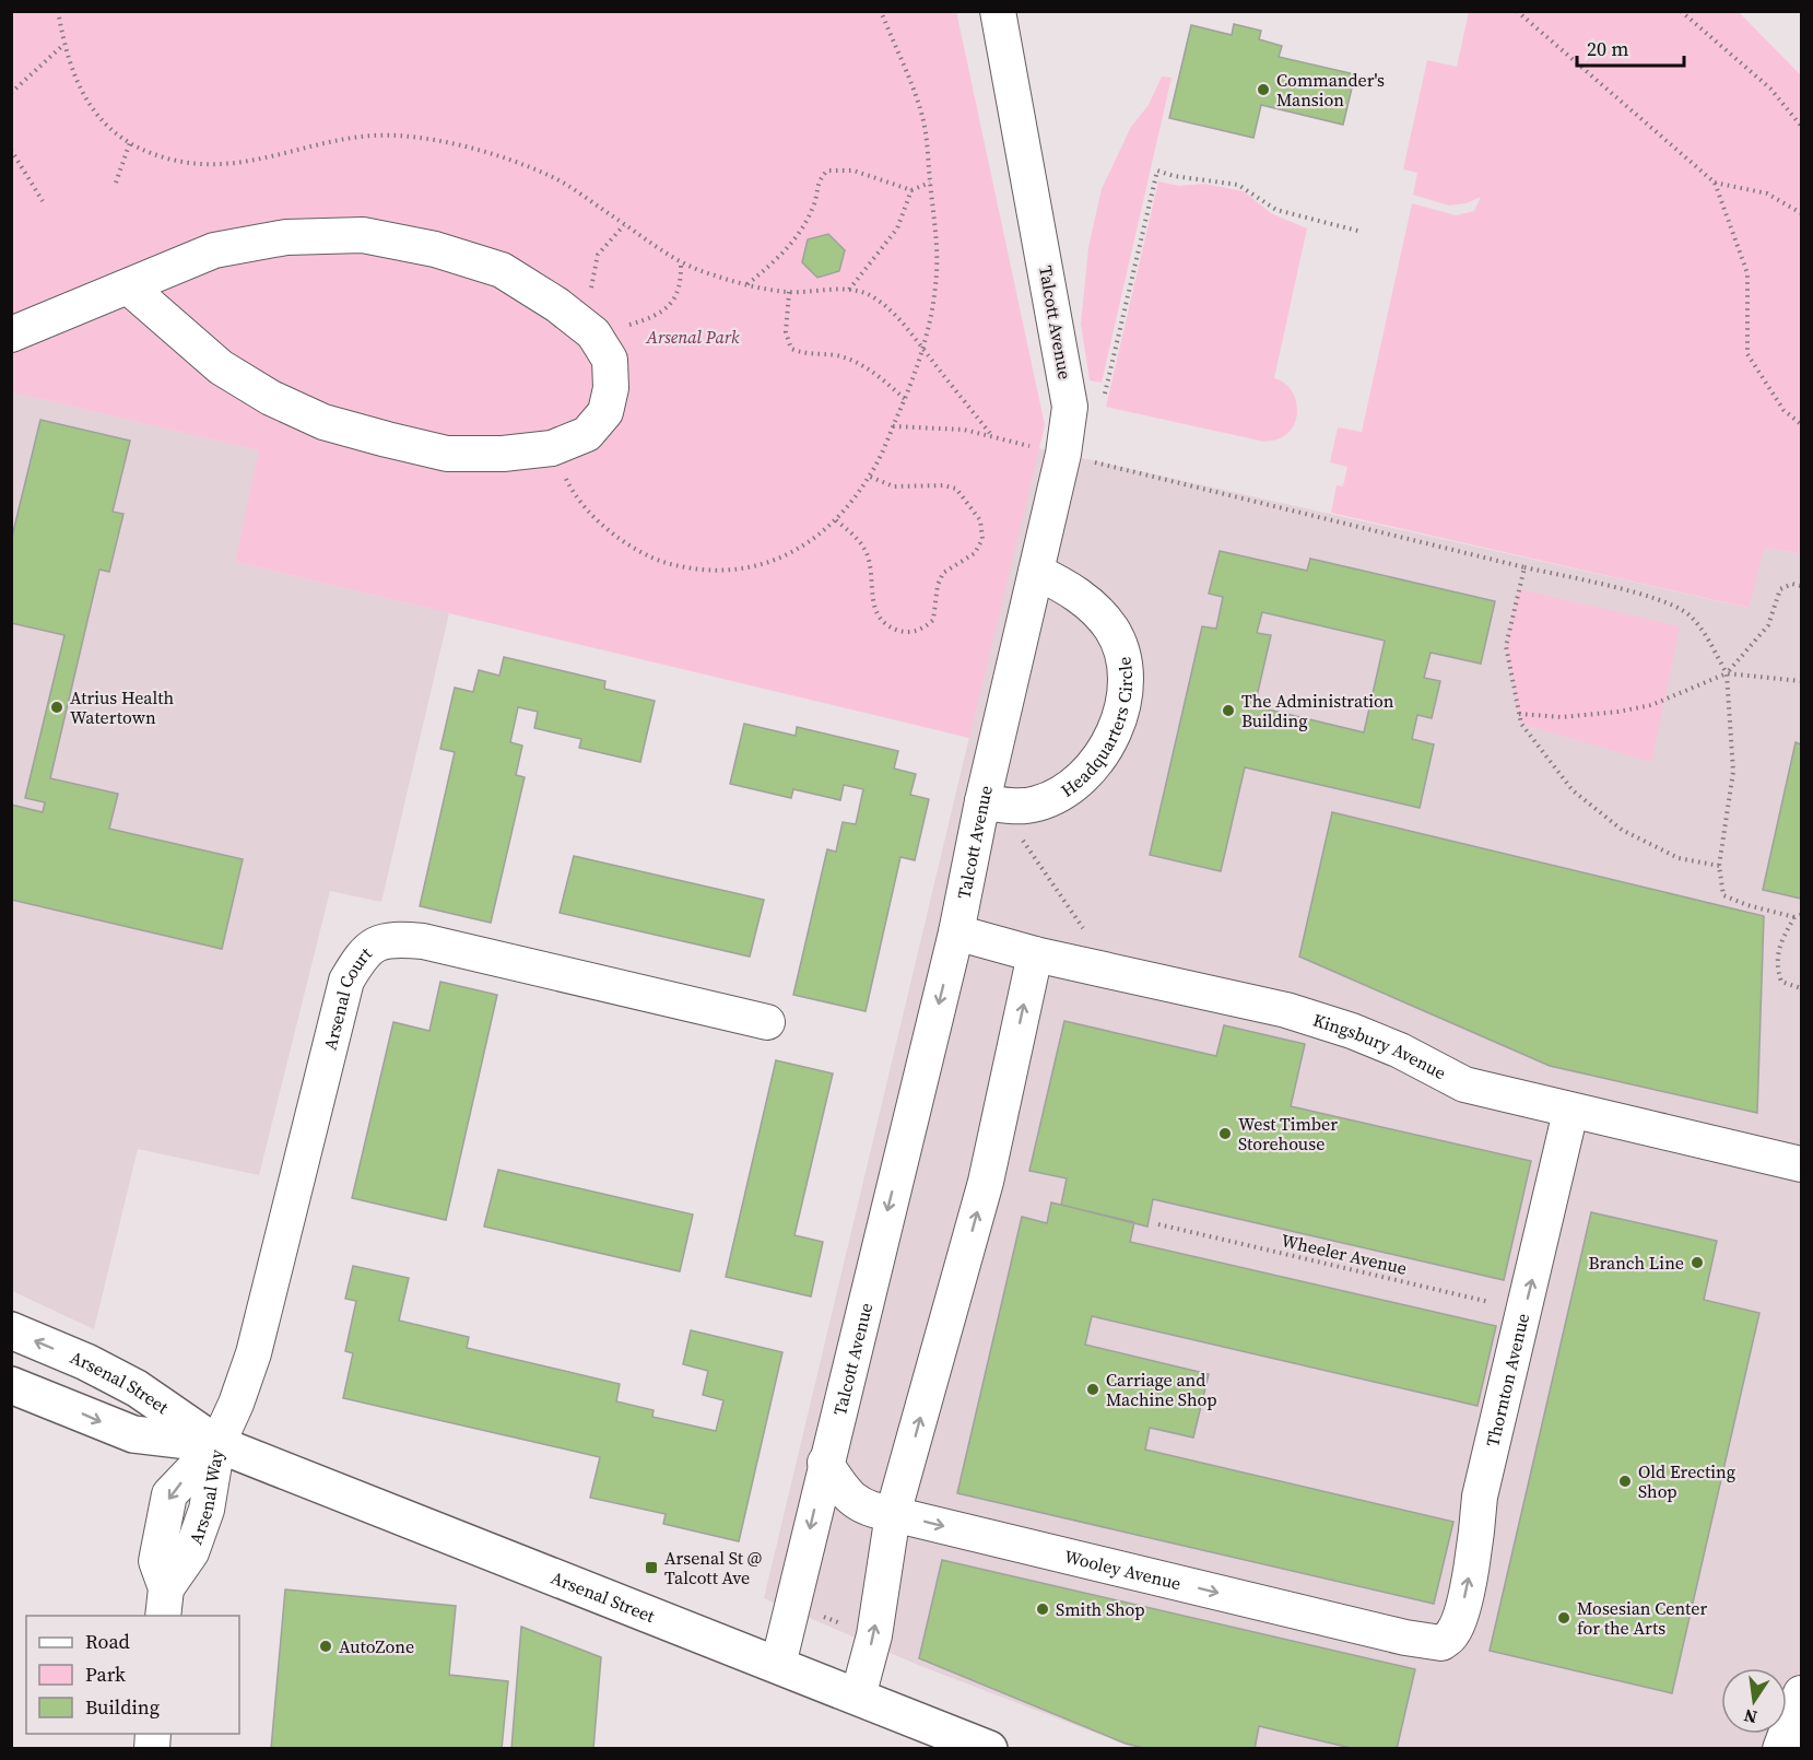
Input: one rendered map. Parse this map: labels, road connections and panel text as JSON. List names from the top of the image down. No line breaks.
{"streets":{"main road":["Arsenal Street"],"street":["Talcott Avenue","Headquarters Circle","Arsenal Court","Kingsbury Avenue","Thornton Avenue","Arsenal Way","Wooley Avenue"],"path":["Wheeler Avenue"]},"crossings":[["Talcott Avenue","Headquarters Circle"],["Talcott Avenue","Kingsbury Avenue"],["Talcott Avenue","Arsenal Street"],["Talcott Avenue","Wooley Avenue"],["Arsenal Court","Arsenal Street"],["Arsenal Court","Arsenal Way"],["Kingsbury Avenue","Thornton Avenue"],["Wheeler Avenue","Thornton Avenue"],["Thornton Avenue","Wooley Avenue"],["Arsenal Street","Arsenal Way"]],"one_way":["Thornton Avenue","Wooley Avenue"],"parks":["Arsenal Park"],"places":{"other":["Commander's Mansion","Atrius Health Watertown","The Administration Building","West Timber Storehouse","Branch Line","Carriage and Machine Shop","Old Erecting Shop","Smith Shop","Mosesian Center for the Arts","AutoZone"],"transit":["Arsenal St @ Talcott Ave"]},"legend":["Road","Park","Building"],"scale_bar":"20 m","north":"bottom"}
